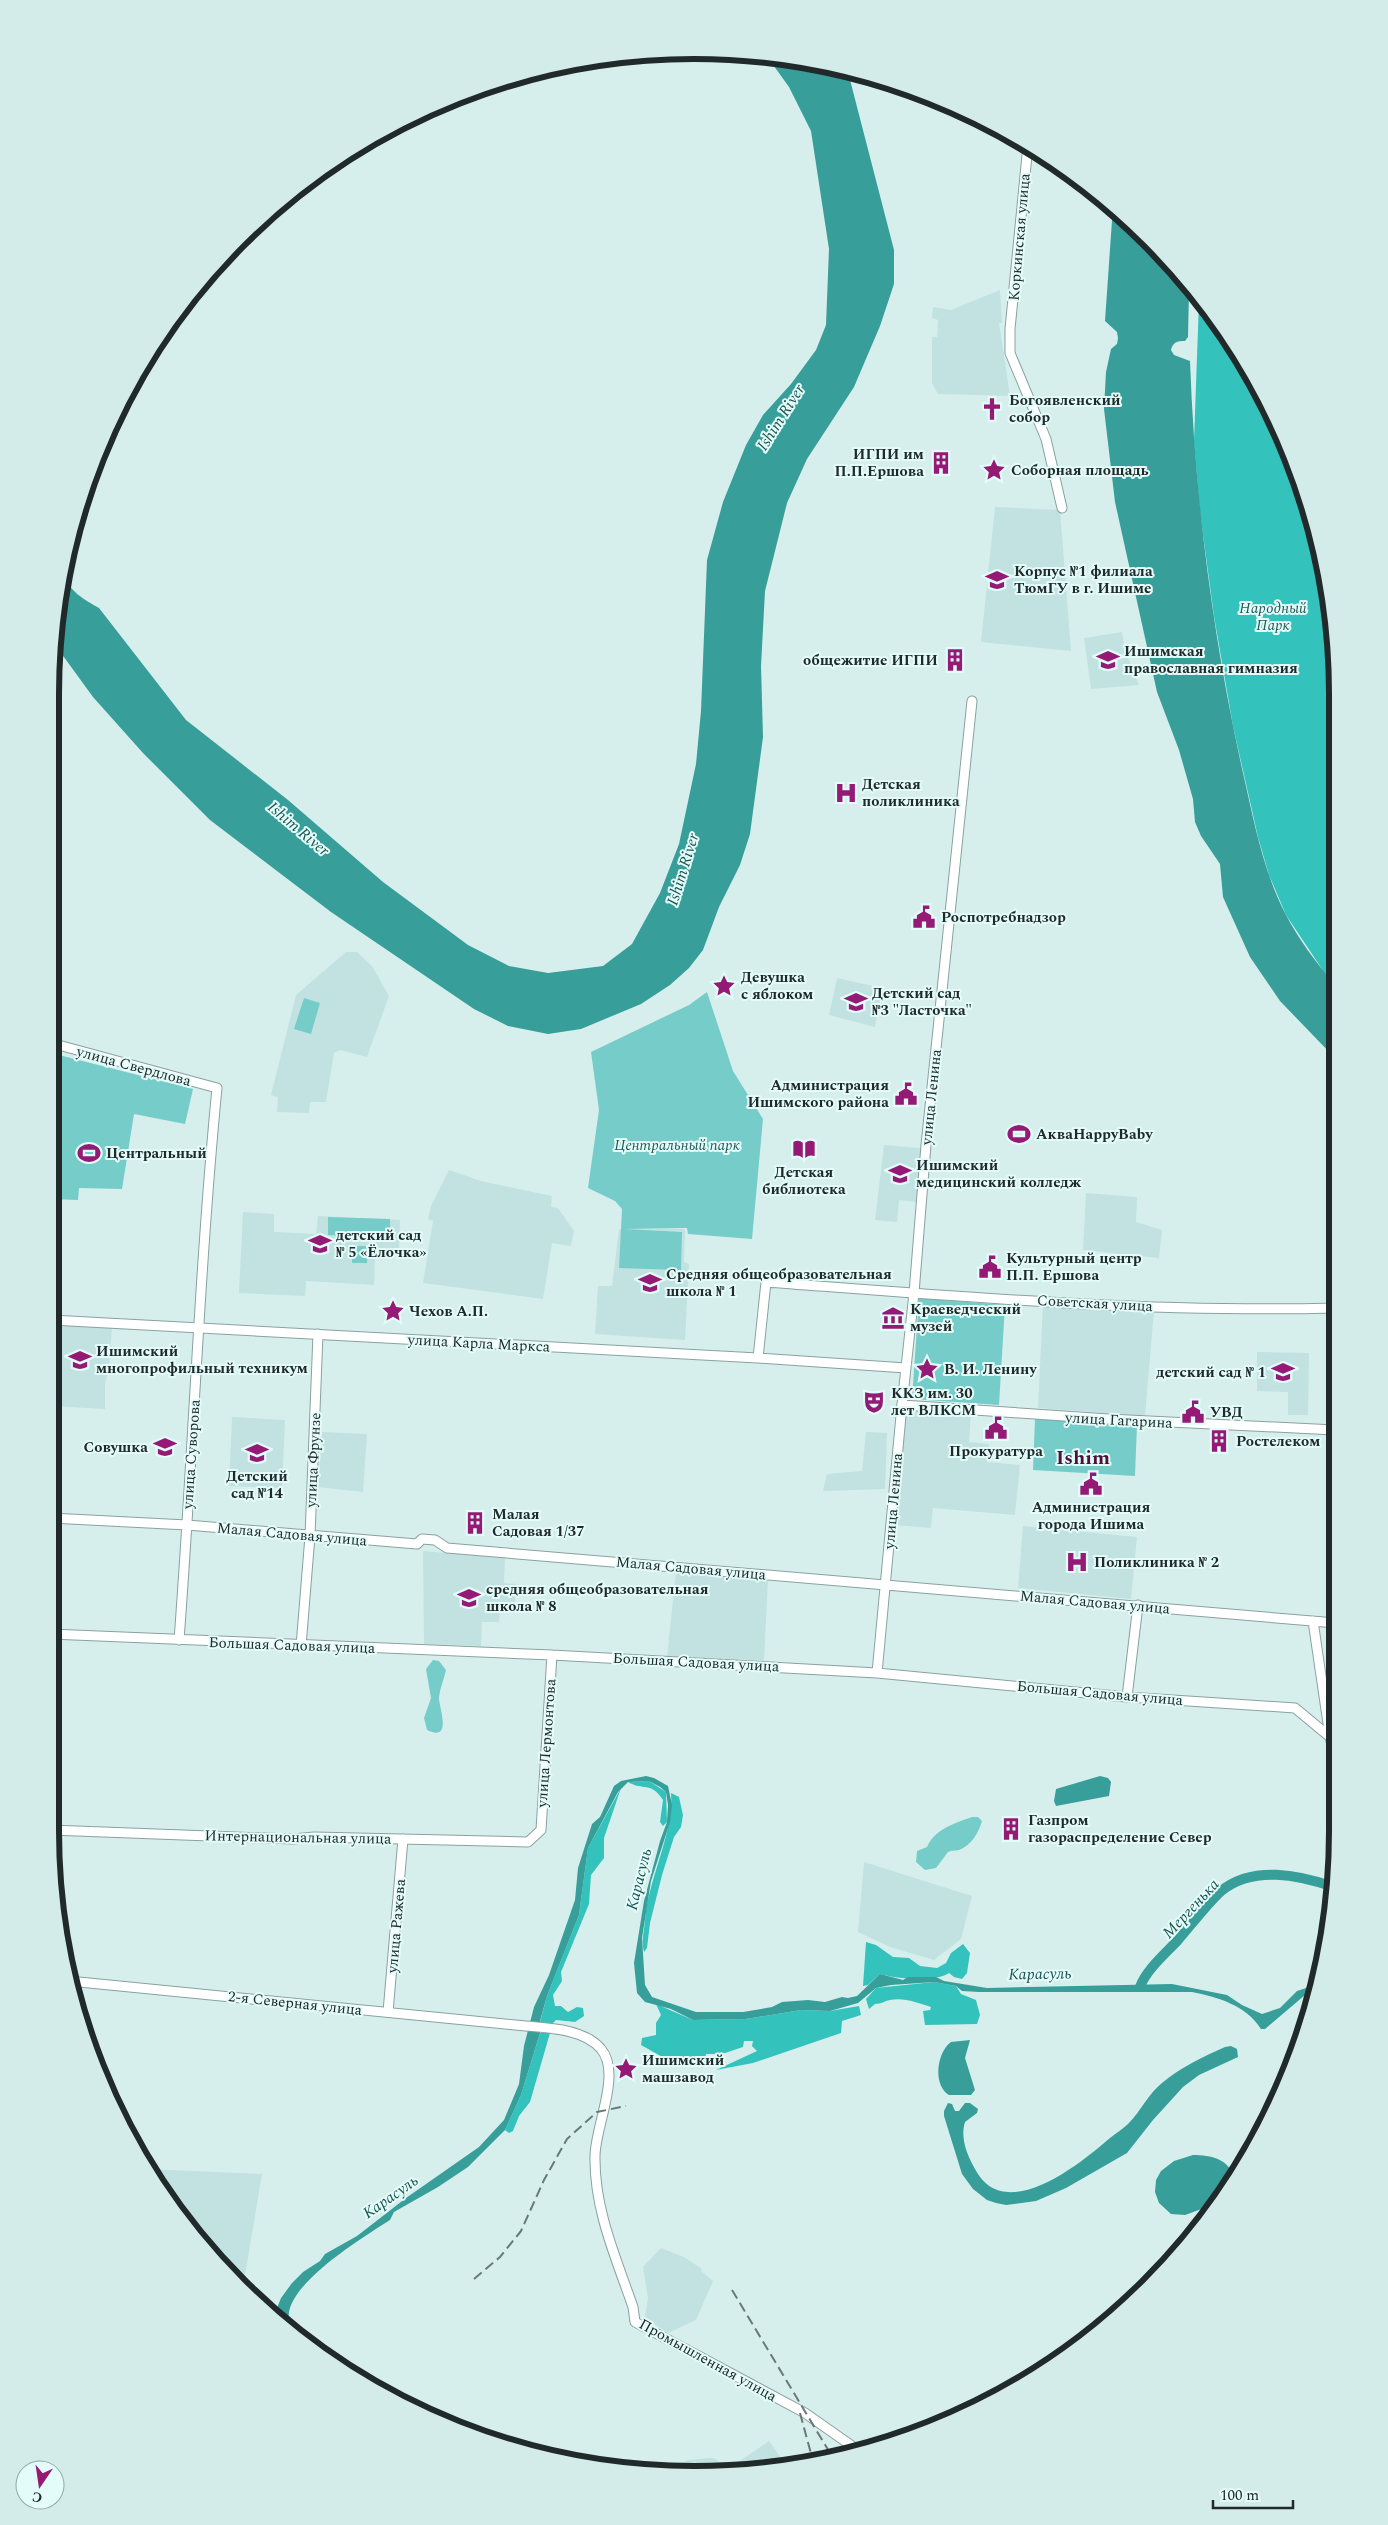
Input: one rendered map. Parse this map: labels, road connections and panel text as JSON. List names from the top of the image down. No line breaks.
{"streets":{"street":["Коркинская улица","улица Свердлова","улица Ленина","Советская улица","улица Карла Маркса","улица Гагарина","улица Суворова","улица Фрунзе","Малая Садовая улица","Большая Садовая улица","улица Лермонтова","Интернациональная улица","улица Ражева","2-я Северная улица","Промышленная улица"]},"crossings":[["улица Свердлова","улица Суворова"],["улица Ленина","Советская улица"],["улица Ленина","улица Карла Маркса"],["улица Ленина","улица Гагарина"],["улица Ленина","Малая Садовая улица"],["улица Ленина","Большая Садовая улица"],["Советская улица","улица Карла Маркса"],["улица Карла Маркса","улица Суворова"],["улица Карла Маркса","улица Фрунзе"],["улица Суворова","Малая Садовая улица"],["улица Суворова","Большая Садовая улица"],["улица Фрунзе","Малая Садовая улица"],["улица Фрунзе","Большая Садовая улица"],["Большая Садовая улица","улица Лермонтова"],["улица Лермонтова","Интернациональная улица"],["Интернациональная улица","улица Ражева"],["улица Ражева","2-я Северная улица"],["2-я Северная улица","Промышленная улица"]],"districts":["Ishim"],"water":["Ishim River","Карасуль","Мергенька"],"parks":["Народный Парк","Центральный парк"],"places":{"church":["Богоявленский собор"],"building":["ИГПИ им П.П.Ершова","общежитие ИГПИ","Ростелеком","Малая Садовая 1/37","Газпром газораспределение Север"],"place":["Соборная площадь","Девушка с яблоком","Чехов А.П.","В. И. Ленину","Ишимский машзавод"],"school or university":["Корпус №1 филиала ТюмГУ в г. Ишиме","Ишимская православная гимназия","Детский сад №3 \"Ласточка\"","Ишимский медицинский колледж","детский сад № 5 «Ёлочка»","Средняя общеобразовательная школа № 1","Ишимский многопрофильный техникум","детский сад № 1","Совушка","Детский сад №14","средняя общеобразовательная школа № 8"],"hospital":["Детская поликлиника","Поликлиника № 2"],"public building":["Роспотребнадзор","Администрация Ишимского района","Культурный центр П.П. Ершова","УВД","Прокуратура","Администрация города Ишима"],"sports":["АкваHappyBaby","Центральный"],"library":["Детская библиотека"],"museum":["Краеведческий музей"],"theatre":["ККЗ им. 30 лет ВЛКСМ"]},"scale_bar":"100 m","north":"bottom"}
